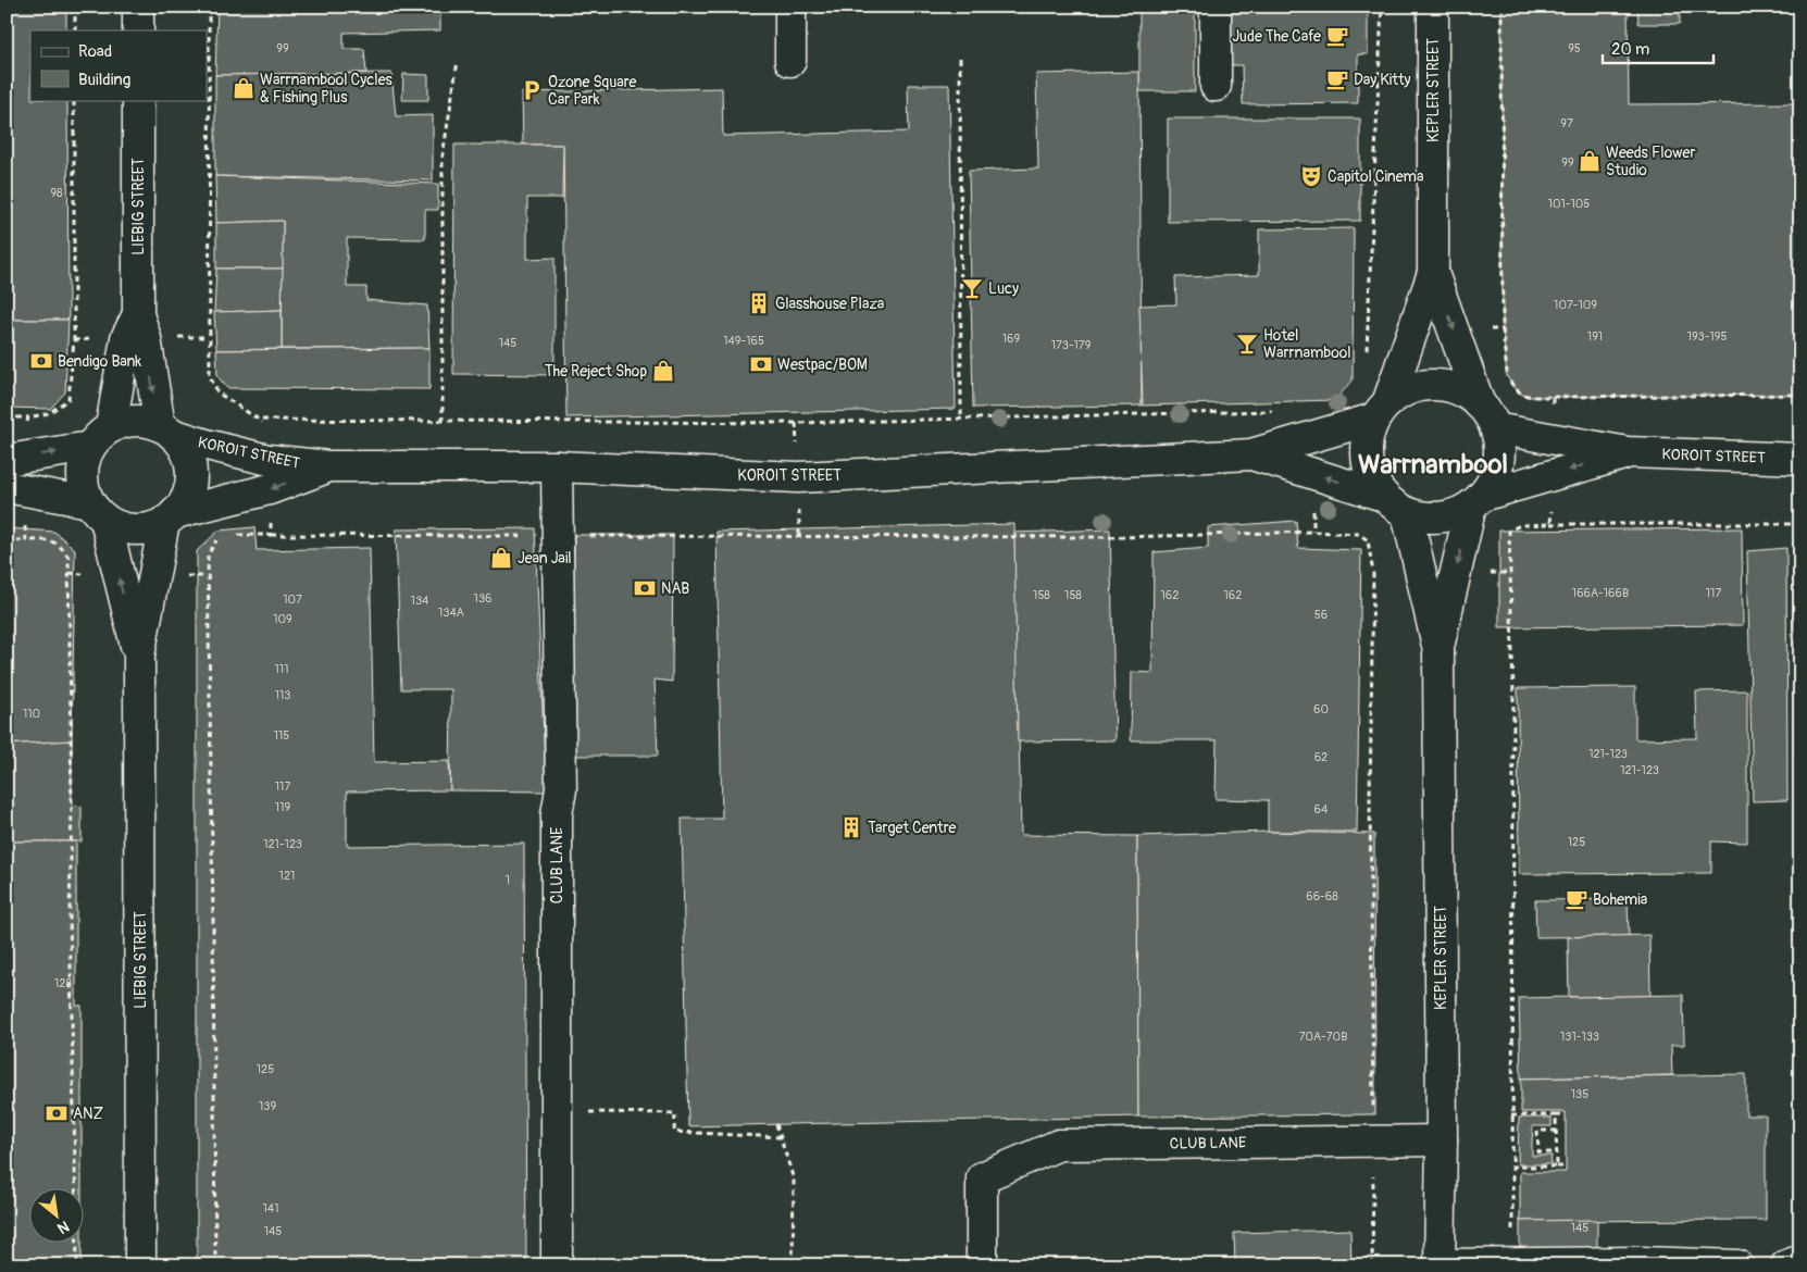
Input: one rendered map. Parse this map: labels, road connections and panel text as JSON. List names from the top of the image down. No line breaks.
{"streets":{"street":["KEPLER STREET","LIEBIG STREET","KOROIT STREET","CLUB LANE"]},"crossings":[["KEPLER STREET","KOROIT STREET"],["KEPLER STREET","CLUB LANE"],["LIEBIG STREET","KOROIT STREET"],["KOROIT STREET","CLUB LANE"]],"districts":["Warrnambool"],"places":{"cafe":["Jude The Cafe","Day Kitty","Bohemia"],"shop":["Warrnambool Cycles & Fishing Plus","Weeds Flower Studio","The Reject Shop","Jean Jail"],"parking":["Ozone Square Car Park"],"theatre":["Capitol Cinema"],"bar":["Lucy","Hotel Warrnambool"],"building":["Glasshouse Plaza","Target Centre"],"bank":["Bendigo Bank","Westpac/BOM","NAB","ANZ"]},"house_numbers":["99","95","97","99","98","101-105","107-109","191","193-195","169","149-165","145","173-179","166A-166B","117","158","158","162","162","136","107","134","134A","56","109","111","113","60","110","115","121-123","62","121-123","117","119","64","125","121-123","121","1","66-68","128","70A-70B","131-133","125","135","139","141","145","145"],"legend":["Road","Building"],"scale_bar":"20 m","north":"bottom right"}
